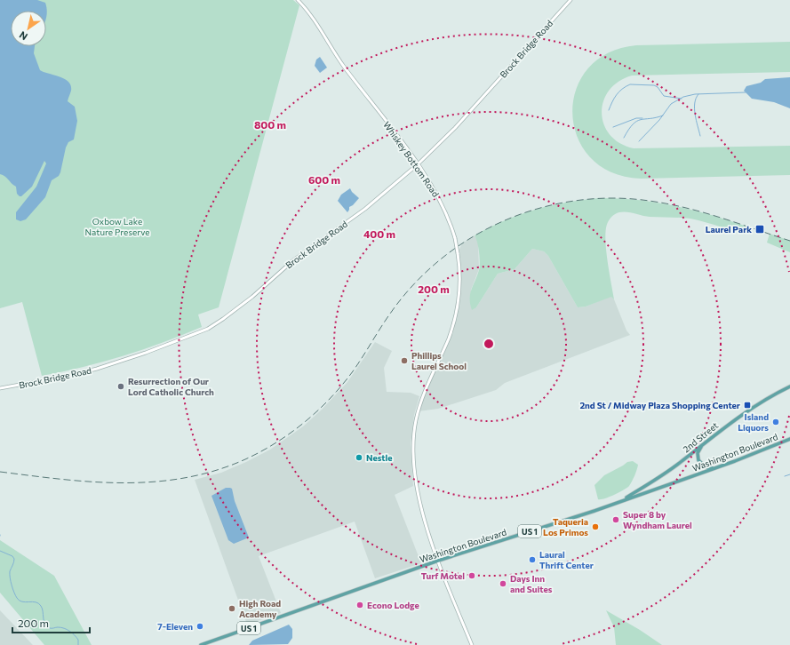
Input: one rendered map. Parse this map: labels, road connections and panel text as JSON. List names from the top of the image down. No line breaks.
{"streets":{"main road":["2nd Street","Washington Boulevard","US 1"],"street":["Brock Bridge Road","Whiskey Bottom Road"]},"crossings":[["Brock Bridge Road","Whiskey Bottom Road"],["Whiskey Bottom Road","Washington Boulevard"],["2nd Street","Washington Boulevard"]],"parks":["Oxbow Lake Nature Preserve"],"places":{"transit":["Laurel Park","2nd St / Midway Plaza Shopping Center"],"other":["Phillips Laurel School","Resurrection of Our Lord Catholic Church","Island Liquors","Nestle","Super 8 by Wyndham Laurel","Taqueria Los Primos","Laural Thrift Center","Turf Motel","Days Inn and Suites","Econo Lodge","High Road Academy","7-Eleven"]},"scale_bar":"200 m","north":"bottom left","rings":["800 m","600 m","400 m","200 m"]}
